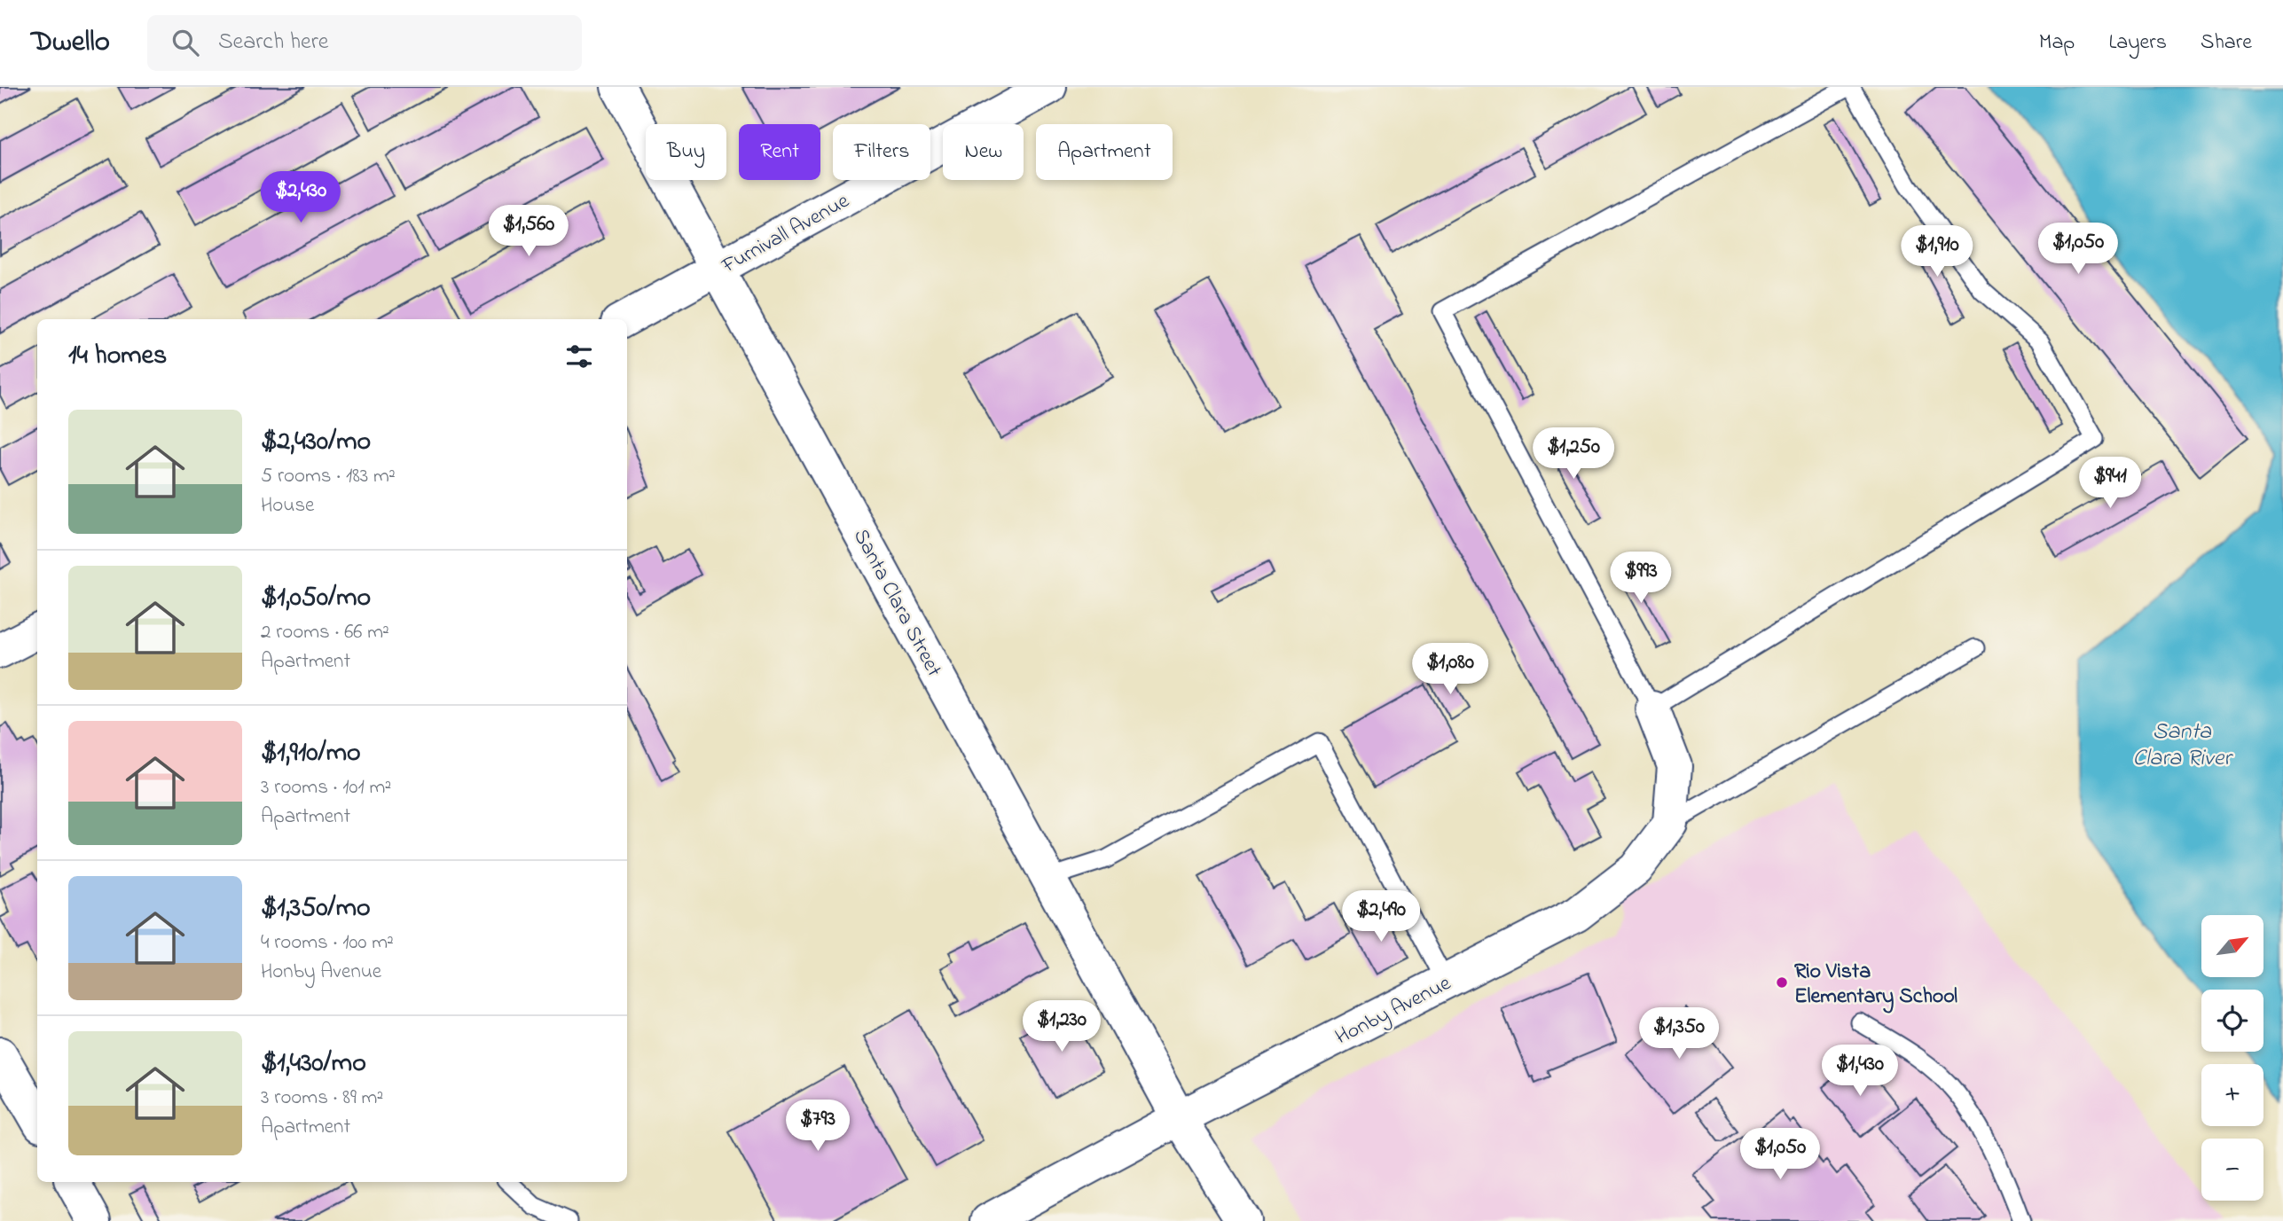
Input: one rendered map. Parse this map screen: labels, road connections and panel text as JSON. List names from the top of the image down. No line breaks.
{"streets":{"street":["Furnivall Avenue","Santa Clara Street","Honby Avenue"]},"crossings":[["Furnivall Avenue","Santa Clara Street"],["Santa Clara Street","Honby Avenue"]],"water":["Santa Clara River"],"places":["Rio Vista Elementary School"],"north":"top right","page":{"header":"Dwello","search":"Search here","nav":["Map","Layers","Share"],"chip":["Buy","Rent","Filters","New","Apartment"],"price":["$2,430","$1,560","$1,050","$1,910","$1,250","$941","$993","$1,080","$2,490","$1,230","$1,350","$1,430","$793","$1,050"],"heading":"14 homes","list":[{"name":"$2,430/mo","note":"5 rooms · 183 m² · House"},{"name":"$1,050/mo","note":"2 rooms · 66 m² · Apartment"},{"name":"$1,910/mo","note":"3 rooms · 101 m² · Apartment"},{"name":"$1,350/mo","note":"4 rooms · 100 m² · Honby Avenue"},{"name":"$1,430/mo","note":"3 rooms · 89 m² · Apartment"}],"map_buttons":["+","−"]}}
